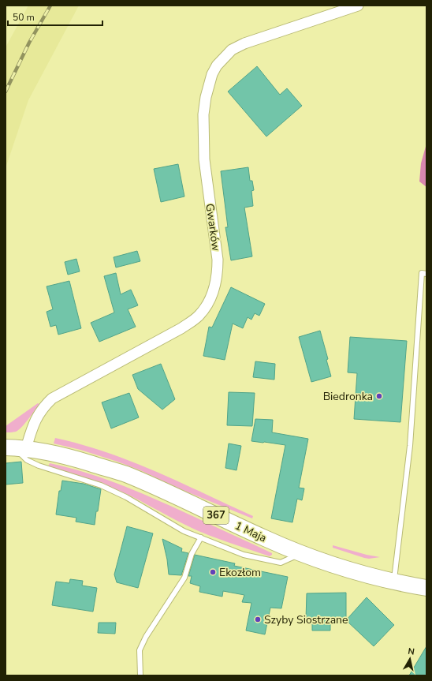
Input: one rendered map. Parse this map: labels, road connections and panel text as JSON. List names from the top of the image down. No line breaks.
{"streets":{"main road":["367","1 Maja"],"street":["Gwarków"]},"crossings":[["Gwarków","1 Maja"]],"places":["Biedronka","Ekozłom","Szyby Siostrzane"],"scale_bar":"50 m","north":"top"}
